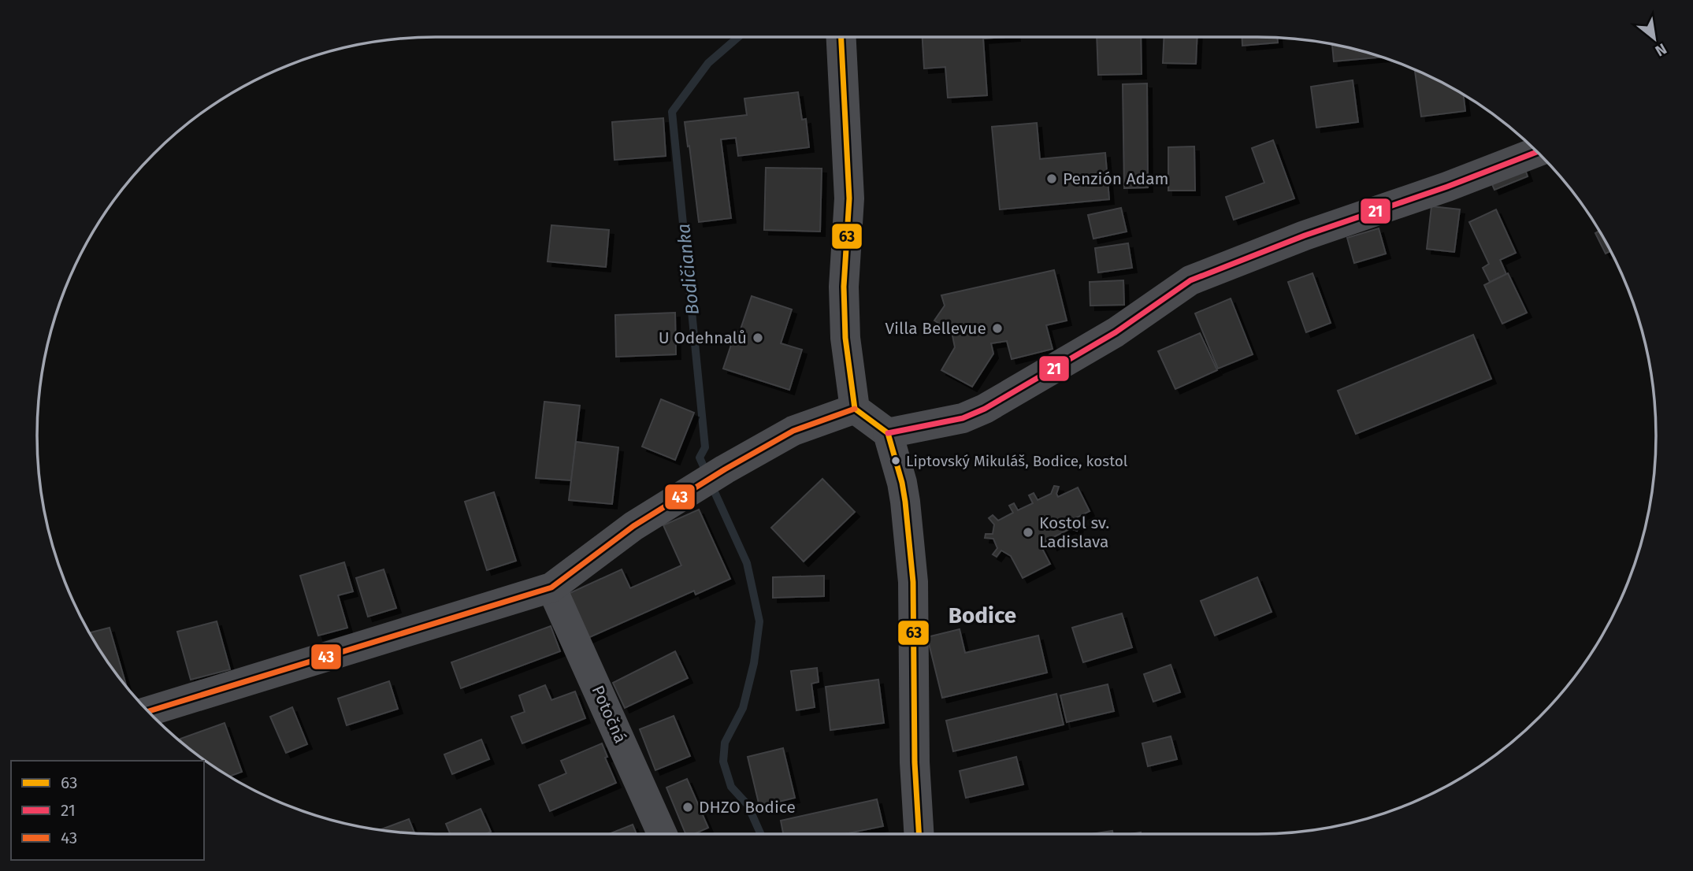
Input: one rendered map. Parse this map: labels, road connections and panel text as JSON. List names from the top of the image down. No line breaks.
{"streets":{"street":["Potočná"]},"districts":["Bodice"],"water":["Bodičianka"],"places":["Penzión Adam","Villa Bellevue","U Odehnalů","Liptovský Mikuláš, Bodice, kostol","Kostol sv. Ladislava","DHZO Bodice"],"lines":["transit line 63","transit line 21","transit line 43"],"legend":["63","21","43"],"north":"bottom right"}
